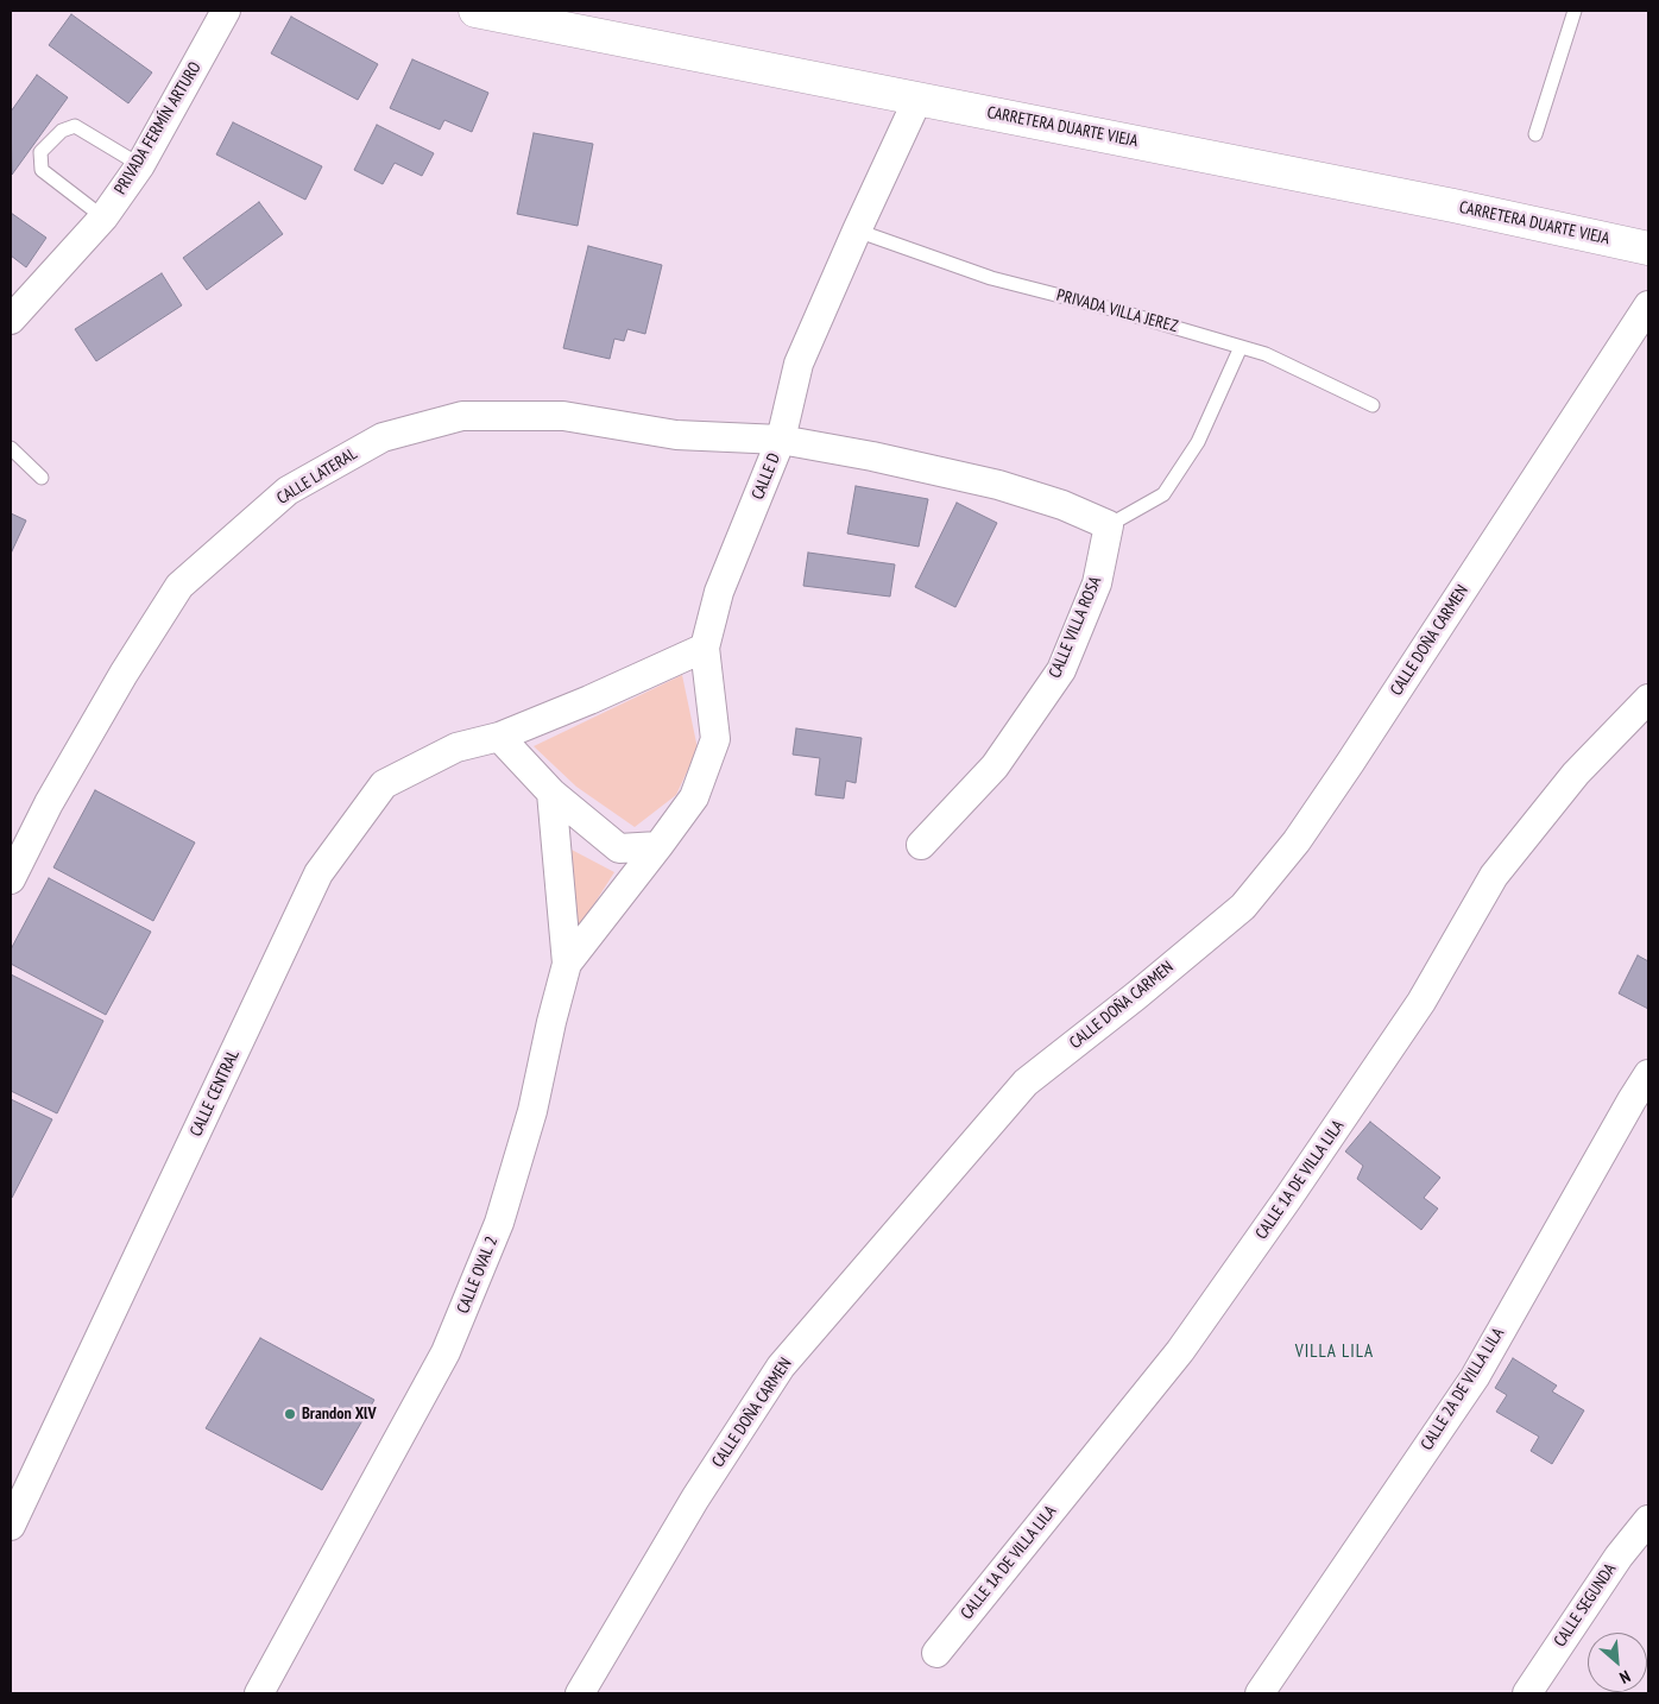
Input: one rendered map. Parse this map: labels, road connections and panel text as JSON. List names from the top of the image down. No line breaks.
{"streets":{"main road":["CARRETERA DUARTE VIEJA"],"street":["PRIVADA FERMÍN ARTURO","CALLE LATERAL","CALLE D","CALLE VILLA ROSA","CALLE DOÑA CARMEN","CALLE CENTRAL","CALLE 1A DE VILLA LILA","CALLE OVAL 2","CALLE 2A DE VILLA LILA","CALLE SEGUNDA"],"lane":["PRIVADA VILLA JEREZ"]},"crossings":[["CARRETERA DUARTE VIEJA","CALLE D"],["PRIVADA VILLA JEREZ","CALLE D"],["CALLE LATERAL","CALLE D"],["CALLE D","CALLE OVAL 2"]],"districts":["VILLA LILA"],"places":["Brandon XlV"],"north":"bottom right"}
